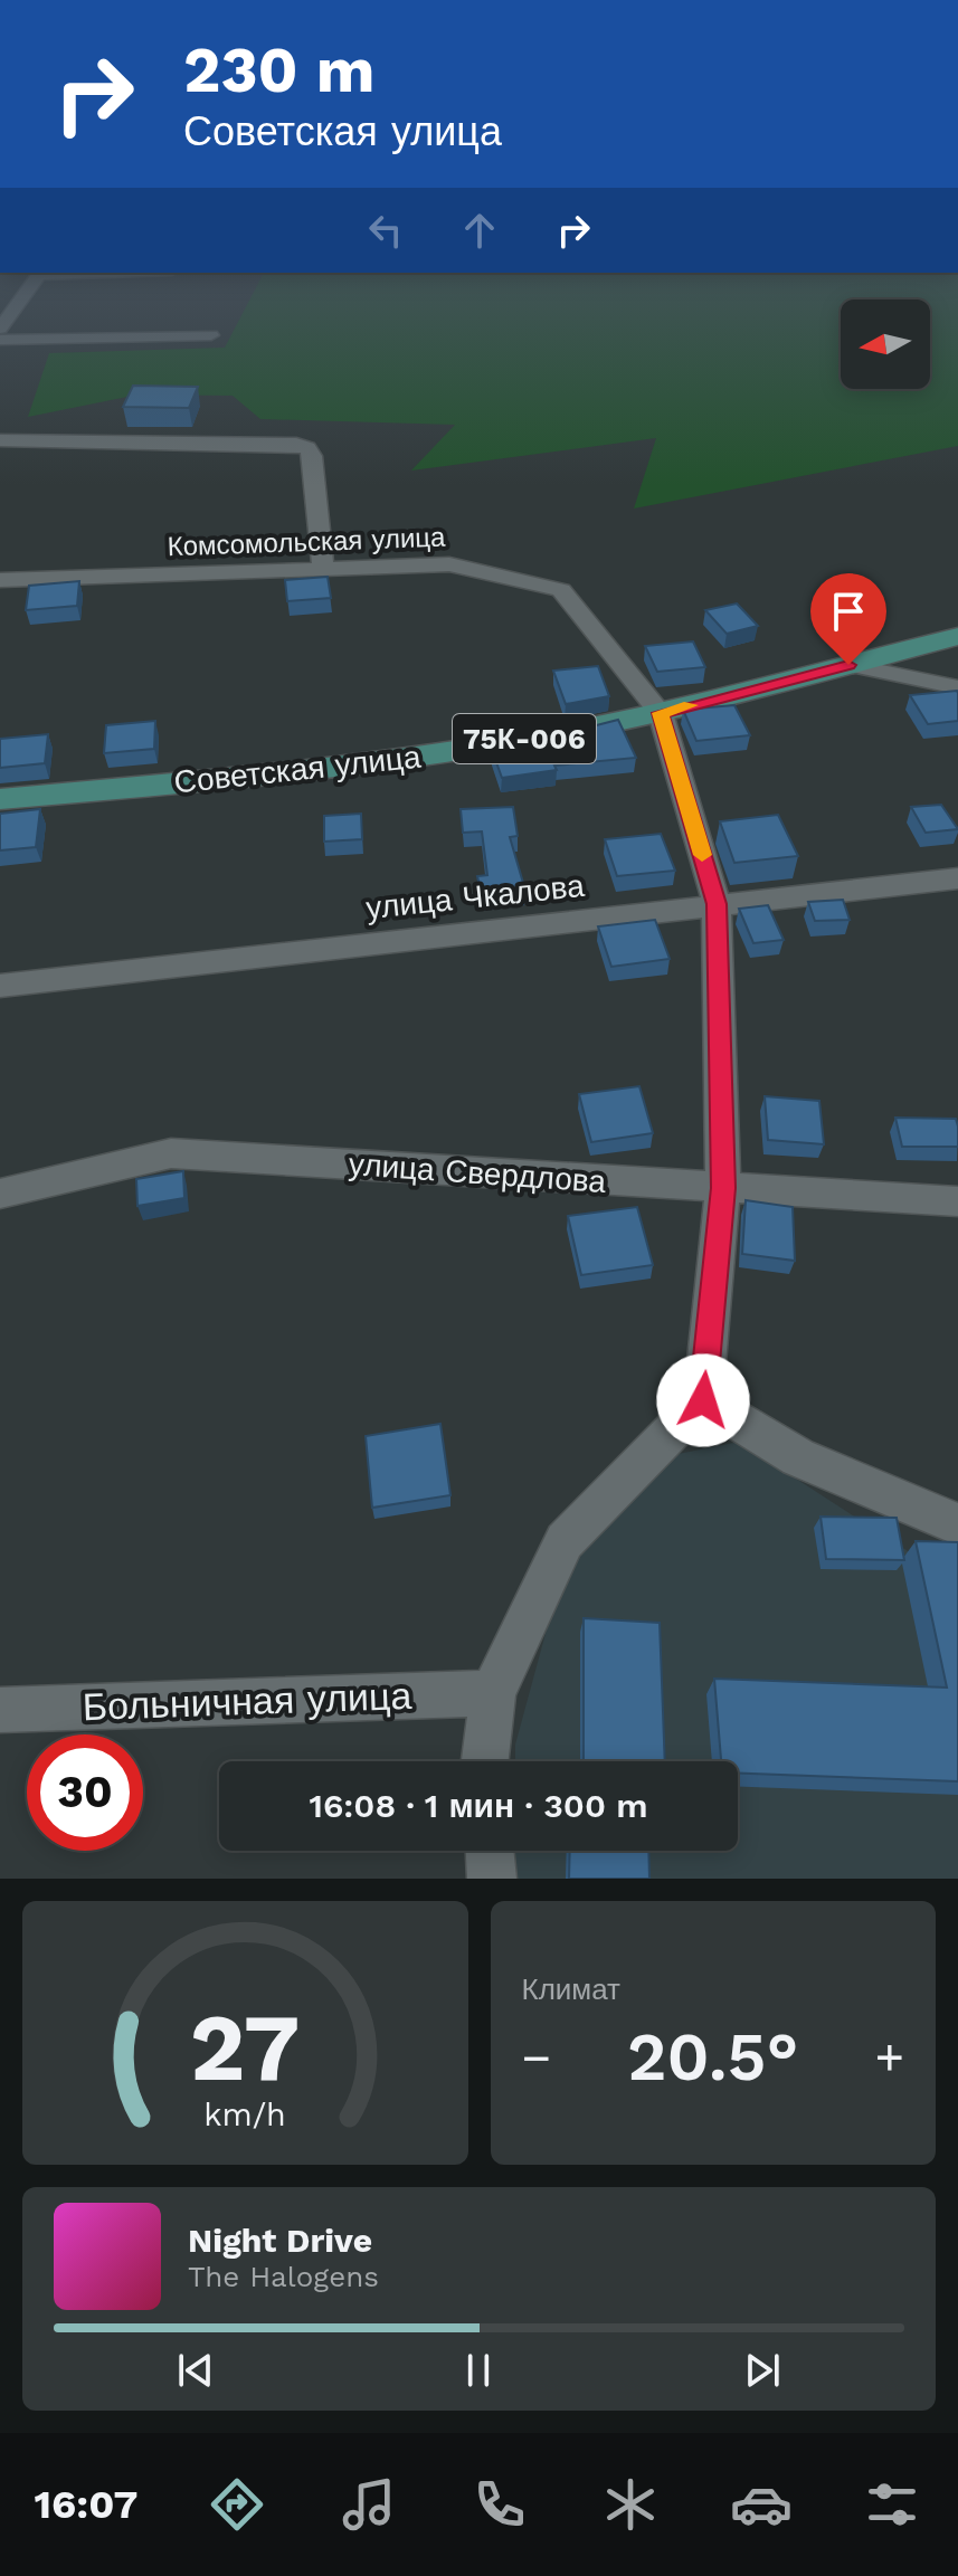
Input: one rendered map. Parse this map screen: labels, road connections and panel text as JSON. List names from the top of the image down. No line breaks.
{"streets":{"main road":["75К-006","Советская улица"],"street":["Комсомольская улица","улица Чкалова","улица Свердлова","Больничная улица"]},"crossings":[["Комсомольская улица","Советская улица"]],"north":"left","page":{"turn":["230 m","Советская улица"],"limit":"30","trip":"16:08 · 1 мин · 300 m","tile":"Климат","heat":["−","20.5°","+"],"song":["Night Drive","The Halogens"],"tabs":"16:07","gauge":["27","km/h"]}}
